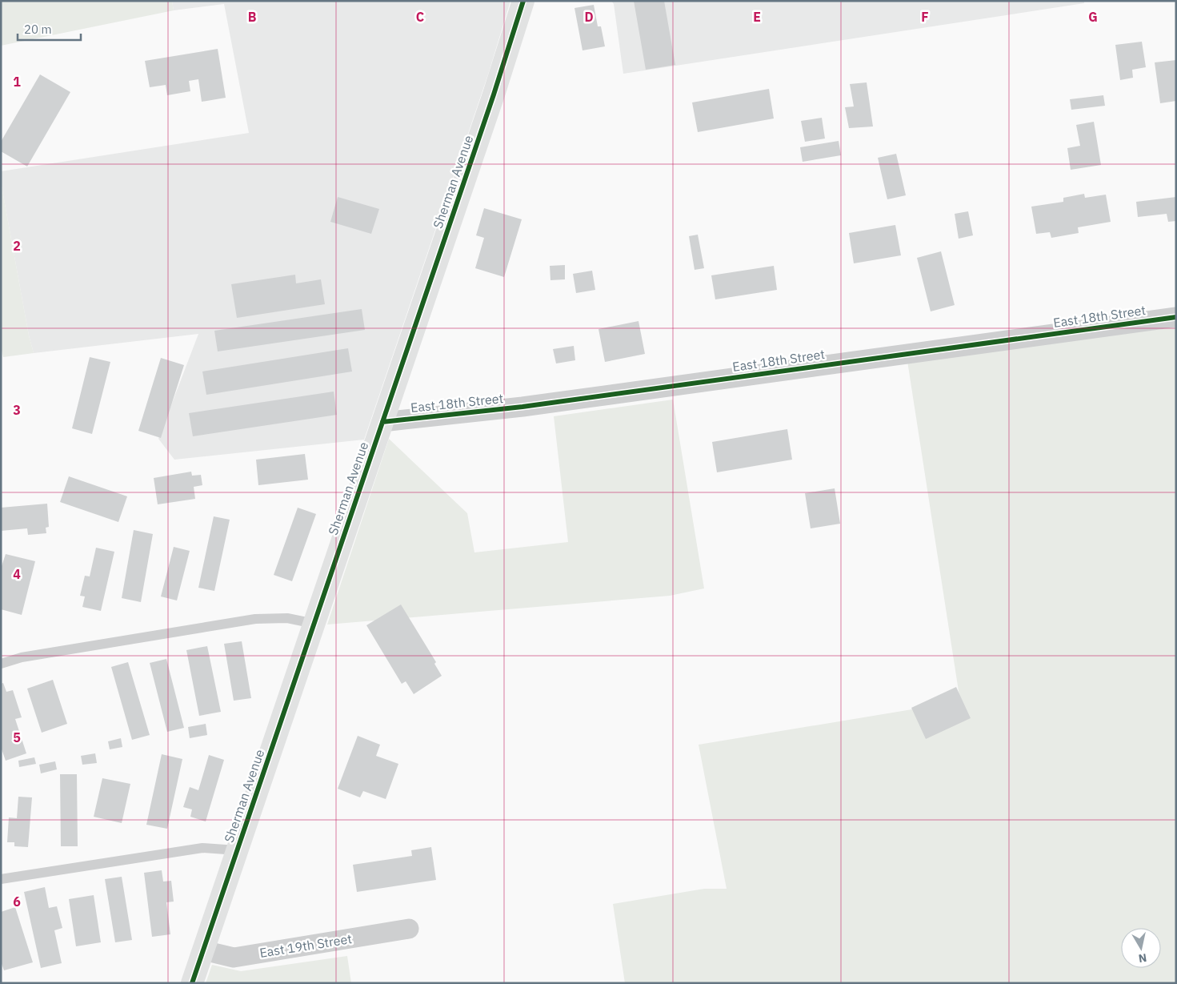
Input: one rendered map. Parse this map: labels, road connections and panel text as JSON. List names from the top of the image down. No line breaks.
{"streets":{"street":["Sherman Avenue","East 18th Street","East 19th Street"]},"crossings":[["Sherman Avenue","East 18th Street"],["Sherman Avenue","East 19th Street"]],"scale_bar":"20 m","north":"bottom","grid":{"columns":["B","C","D","E","F","G"],"rows":["1","2","3","4","5","6"]}}
